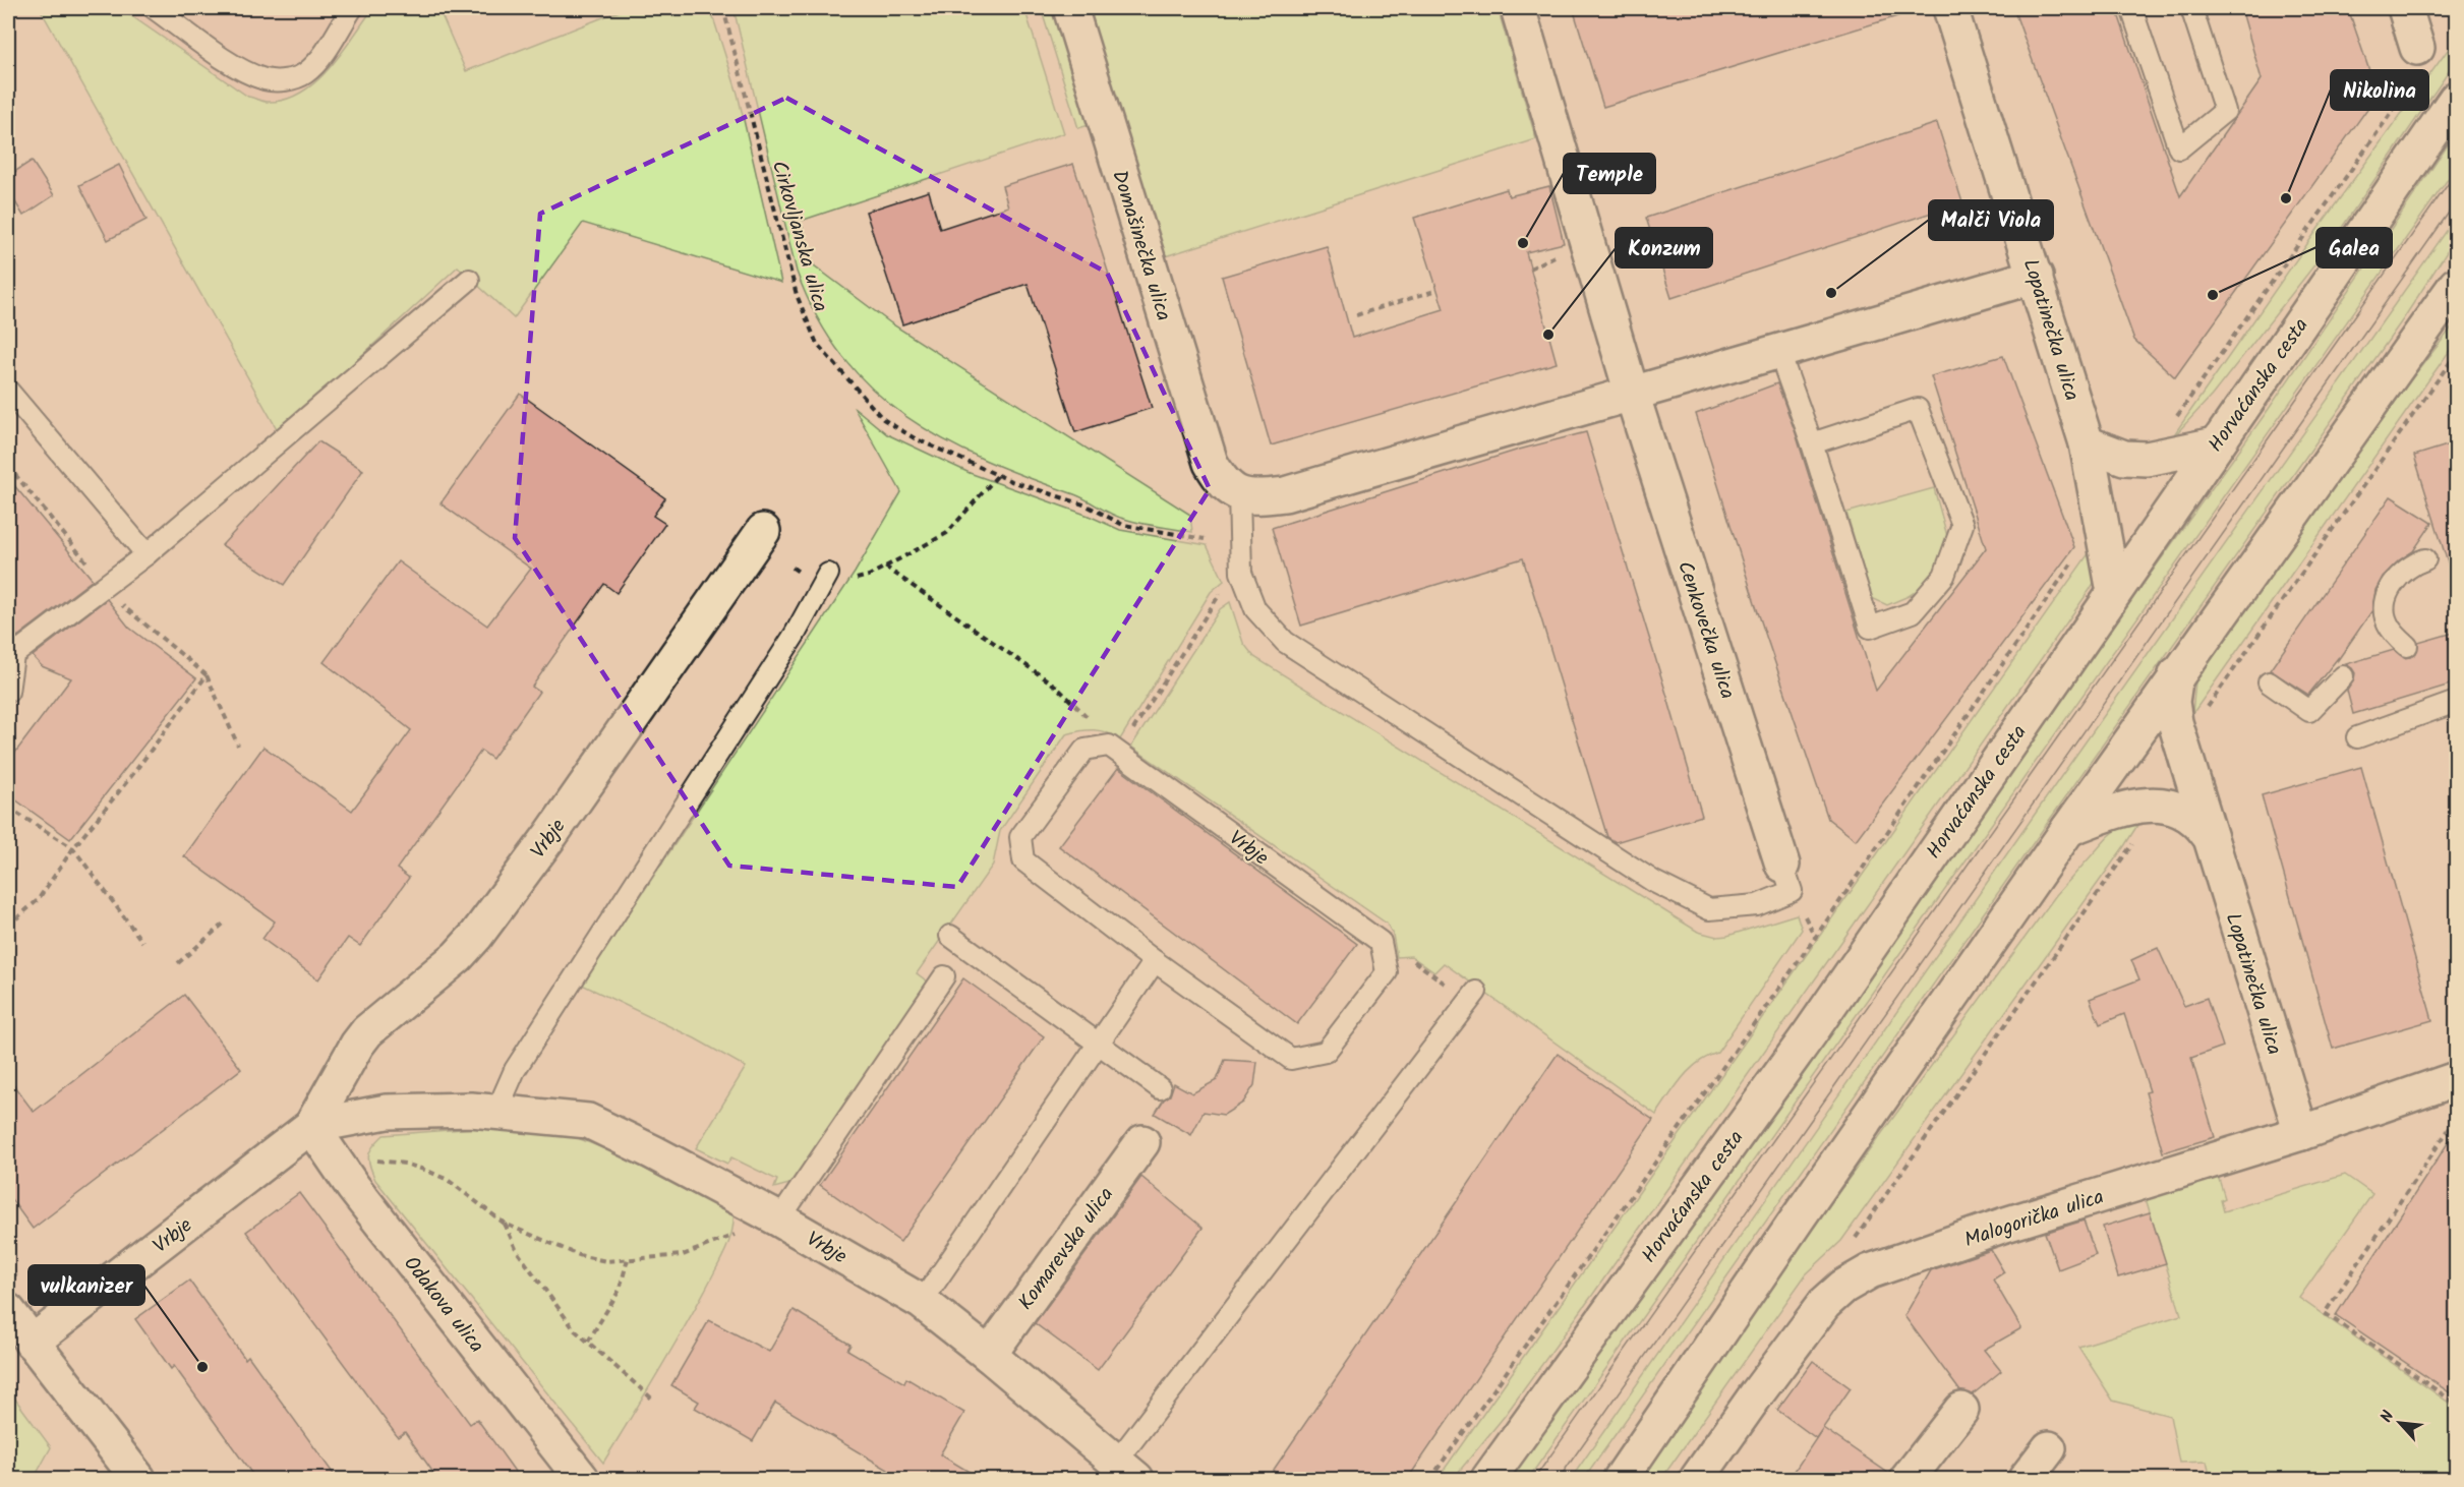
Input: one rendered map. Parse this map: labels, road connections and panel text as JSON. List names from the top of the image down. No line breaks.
{"streets":{"street":["Domašinečka ulica","Lopatinečka ulica","Horvaćanska cesta","Cenkovečka ulica","Vrbje","Malogorička ulica","Komarevska ulica","Odakova ulica"],"path":["Cirkovljanska ulica"]},"crossings":[["Lopatinečka ulica","Horvaćanska cesta"],["Lopatinečka ulica","Malogorička ulica"],["Vrbje","Komarevska ulica"],["Vrbje","Odakova ulica"]],"places":["Nikolina","Temple","Malči Viola","Galea","Konzum","vulkanizer"],"north":"top left"}
